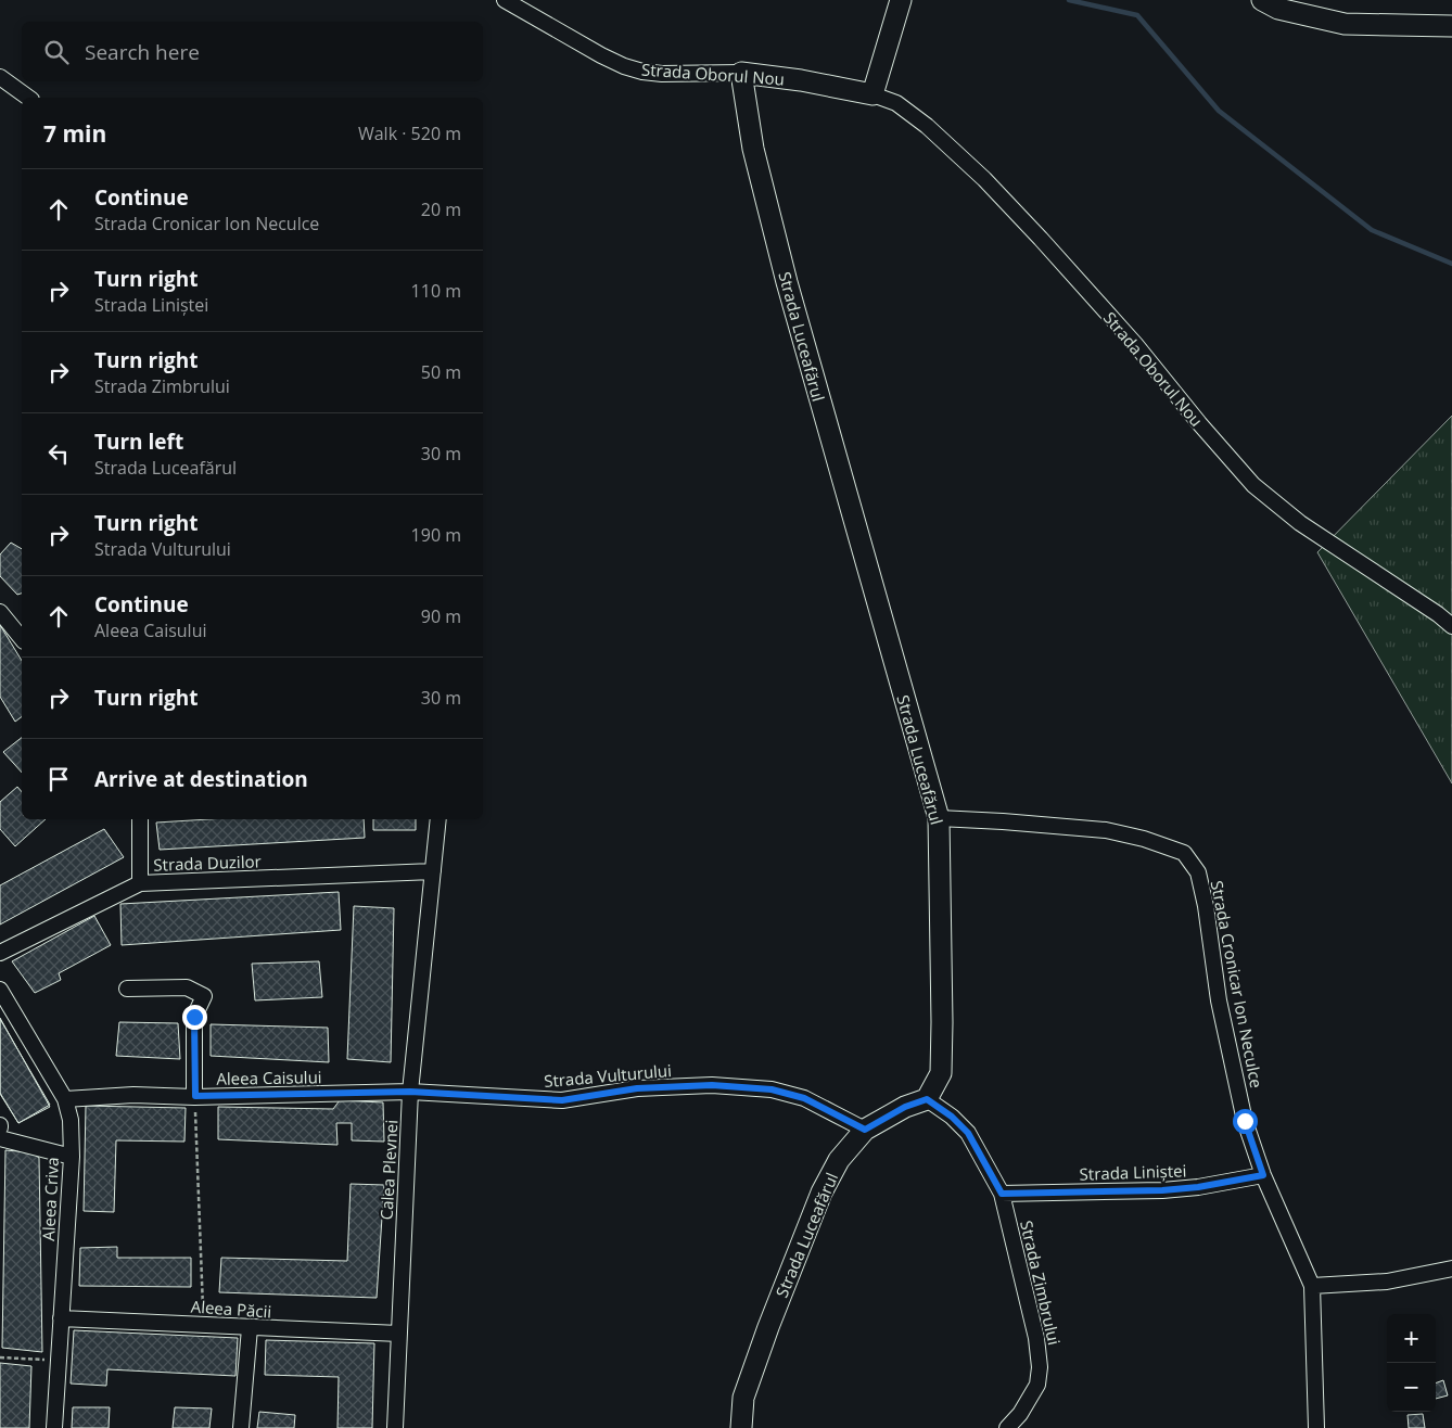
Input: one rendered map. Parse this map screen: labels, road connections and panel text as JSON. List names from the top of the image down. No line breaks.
{"streets":{"street":["Strada Oborul Nou","Strada Luceafărul","Strada Duzilor","Strada Cronicar Ion Neculce","Strada Vulturului","Aleea Caisului","Calea Plevnei","Strada Liniștei","Aleea Criva","Strada Zimbrului","Aleea Păcii"]},"crossings":[["Strada Oborul Nou","Strada Luceafărul"],["Strada Luceafărul","Strada Cronicar Ion Neculce"],["Strada Luceafărul","Strada Vulturului"],["Strada Luceafărul","Strada Zimbrului"],["Strada Duzilor","Calea Plevnei"],["Strada Cronicar Ion Neculce","Strada Liniștei"],["Strada Vulturului","Aleea Caisului"],["Strada Vulturului","Calea Plevnei"],["Aleea Caisului","Calea Plevnei"],["Aleea Caisului","Aleea Criva"],["Calea Plevnei","Aleea Păcii"],["Strada Liniștei","Strada Zimbrului"],["Aleea Criva","Aleea Păcii"]],"page":{"search":"Search here","heading":["7 min","Walk · 520 m"],"list":[["Continue","Strada Cronicar Ion Neculce","20 m"],["Turn right","Strada Liniștei","110 m"],["Turn right","Strada Zimbrului","50 m"],["Turn left","Strada Luceafărul","30 m"],["Turn right","Strada Vulturului","190 m"],["Continue","Aleea Caisului","90 m"],["Turn right","30 m"],"Arrive at destination"],"map_buttons":["+","−"]}}
